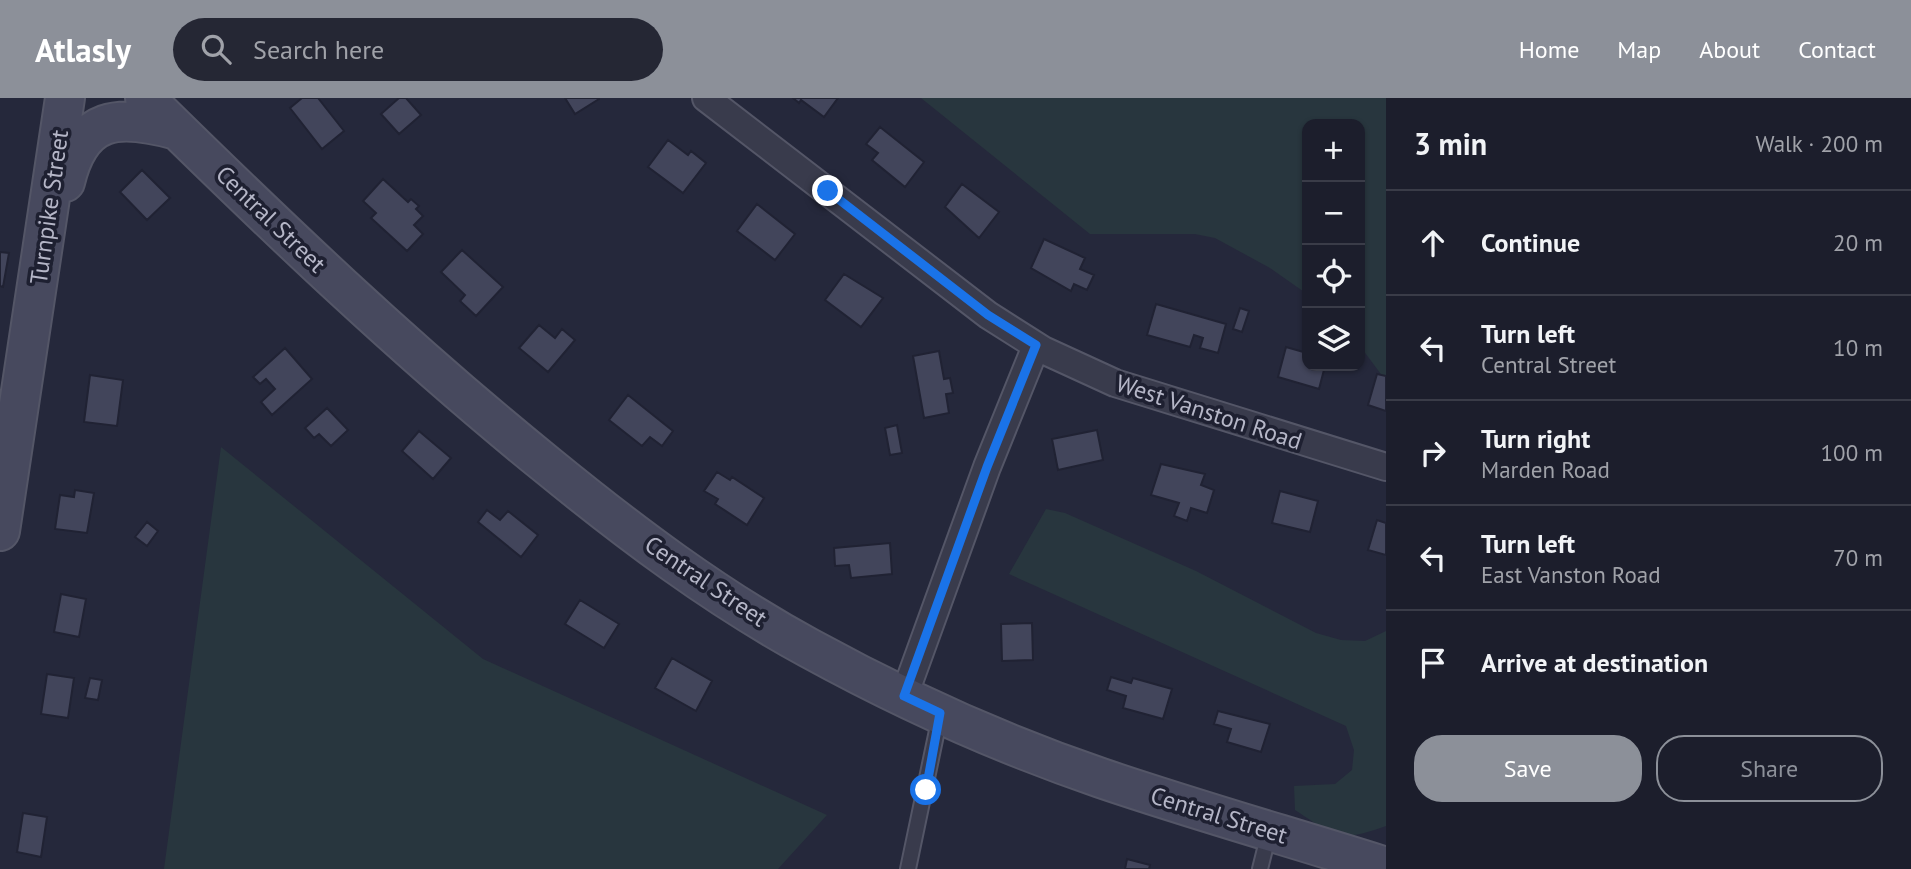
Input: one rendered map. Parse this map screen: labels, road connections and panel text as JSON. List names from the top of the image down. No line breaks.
{"streets":{"main road":["Turnpike Street","Central Street"],"street":["West Vanston Road"]},"crossings":[["Turnpike Street","Central Street"]],"page":{"header":"Atlasly","search":"Search here","nav":["Home","Map","About","Contact"],"heading":["3 min","Walk · 200 m"],"map_buttons":["+","−"],"list":[["Continue","20 m"],["Turn left","Central Street","10 m"],["Turn right","Marden Road","100 m"],["Turn left","East Vanston Road","70 m"],"Arrive at destination"],"buttons":["Save","Share"]}}
